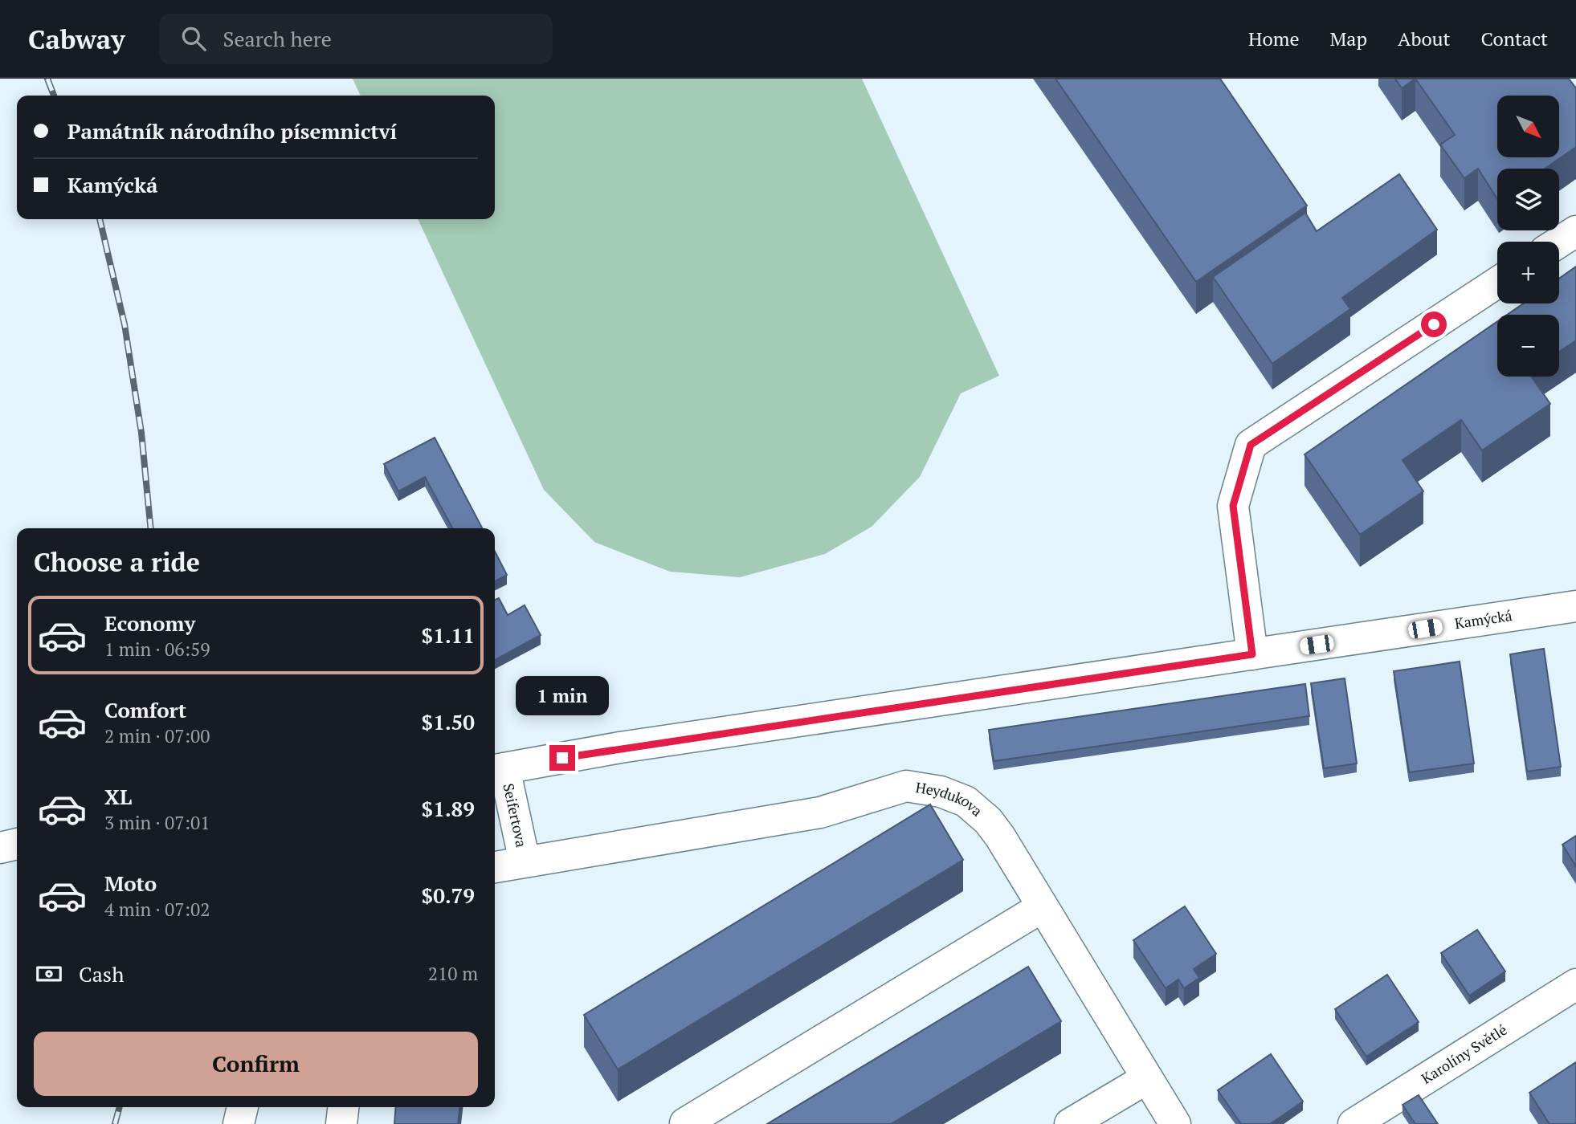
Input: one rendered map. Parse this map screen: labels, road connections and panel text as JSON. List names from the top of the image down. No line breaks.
{"streets":{"street":["Kamýcká","Heydukova","Seifertova","Karolíny Světlé"]},"crossings":[["Kamýcká","Seifertova"],["Heydukova","Seifertova"]],"north":"bottom right","page":{"header":"Cabway","search":"Search here","nav":["Home","Map","About","Contact"],"map_buttons":["+","−"],"banner":["Památník národního písemnictví","Kamýcká"],"heading":"Choose a ride","list":[{"name":"Economy","note":"1 min · 06:59","value":"$1.11"},{"name":"Comfort","note":"2 min · 07:00","value":"$1.50"},{"name":"XL","note":"3 min · 07:01","value":"$1.89"},{"name":"Moto","note":"4 min · 07:02","value":"$0.79"}],"bubble":"1 min","pay":["Cash","210 m"],"buttons":"Confirm"}}
